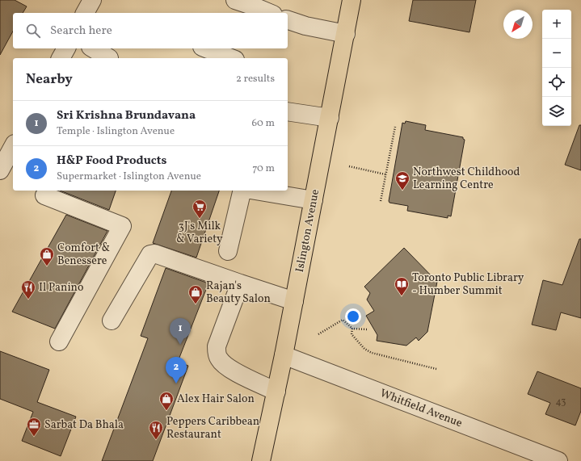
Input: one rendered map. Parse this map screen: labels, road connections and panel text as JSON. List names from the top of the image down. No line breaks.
{"streets":{"main road":["Islington Avenue"],"street":["Whitfield Avenue"]},"crossings":[["Islington Avenue","Whitfield Avenue"]],"places":{"school or university":["Northwest Childhood Learning Centre"],"supermarket":["3J's Milk & Variety"],"shop":["Comfort & Benessere","Rajan's Beauty Salon","Alex Hair Salon"],"library":["Toronto Public Library - Humber Summit"],"restaurant":["Il Panino","Peppers Caribbean Restaurant"],"office":["Sarbat Da Bhala"]},"house_numbers":["43"],"north":"bottom left","page":{"map_buttons":["+","−"],"search":"Search here","heading":["Nearby","2 results"],"list":[{"mark":"1","name":"Sri Krishna Brundavana","note":"Temple · Islington Avenue","value":"60 m"},{"mark":"2","name":"H&P Food Products","note":"Supermarket · Islington Avenue","value":"70 m"}],"pins":["1","2"]}}
